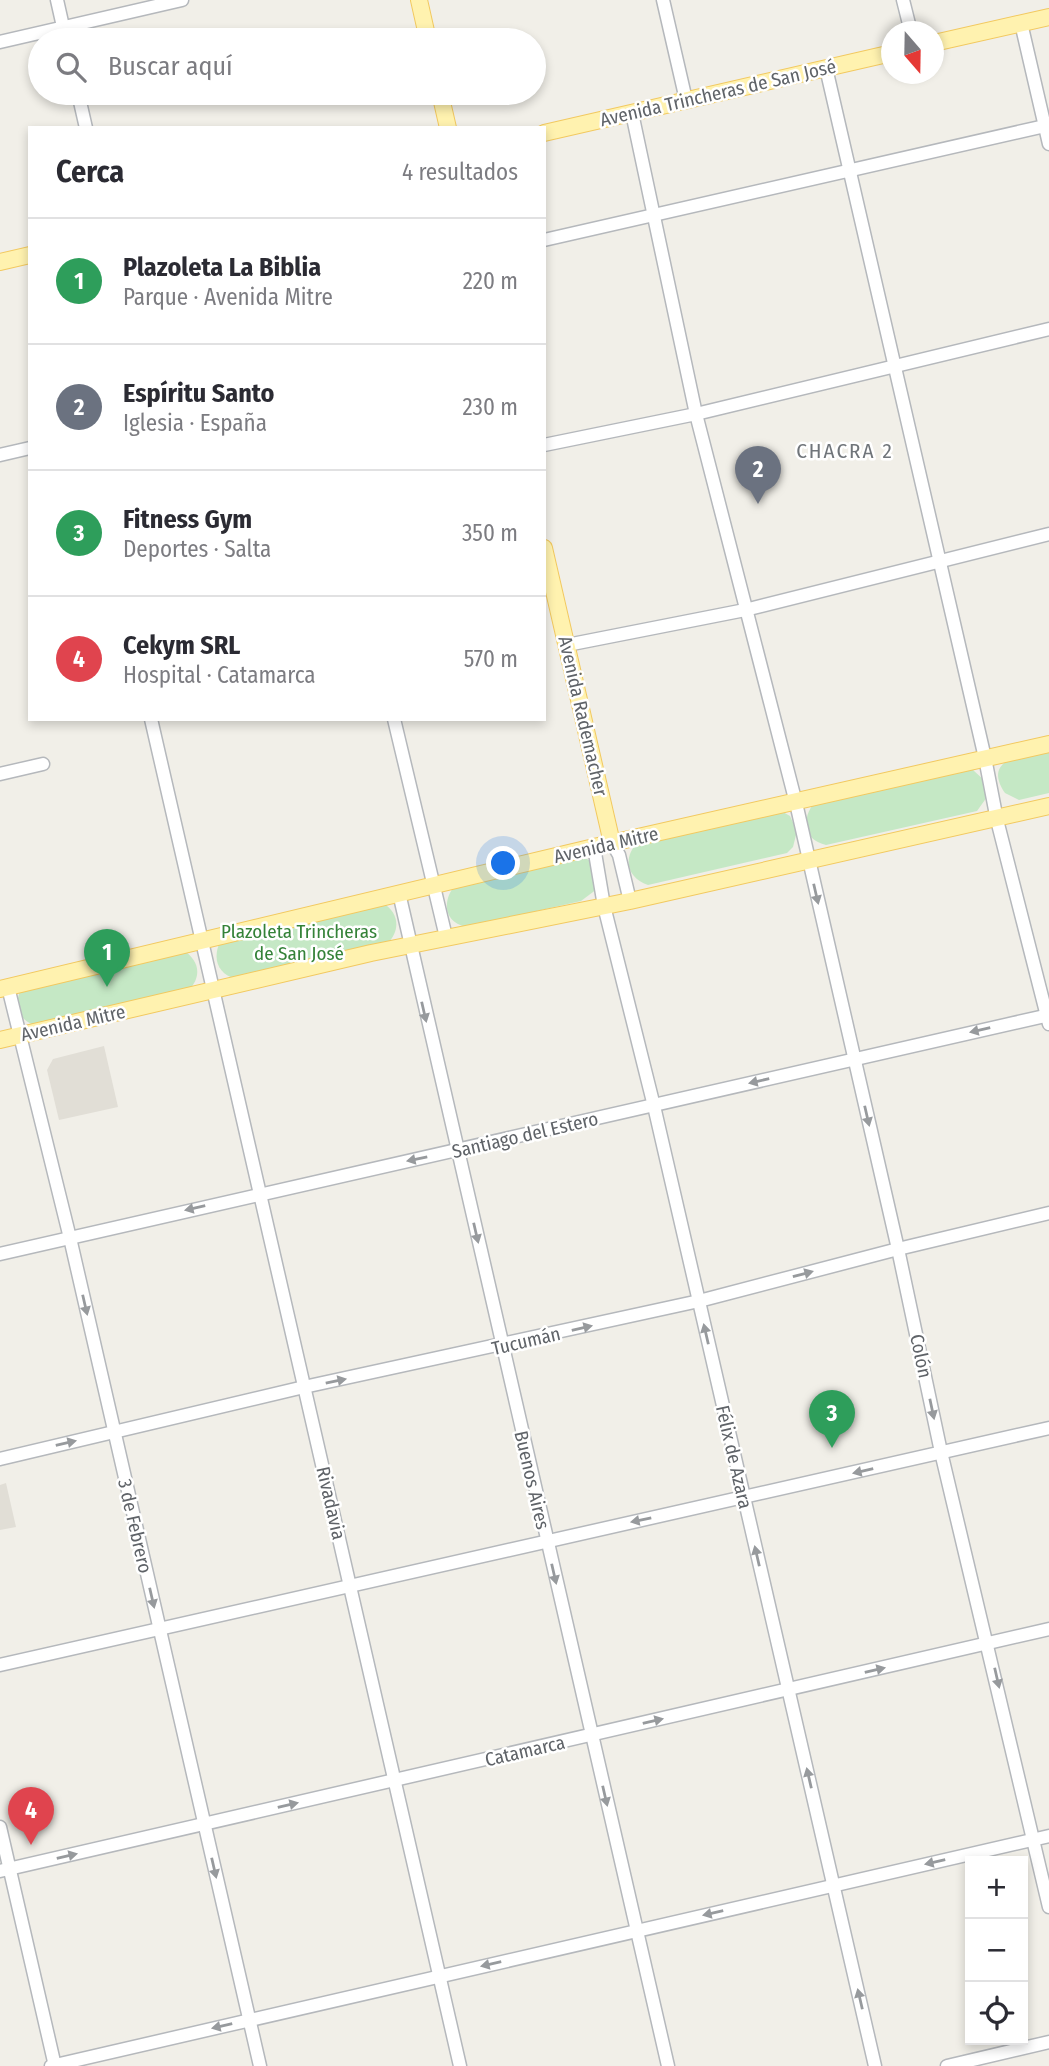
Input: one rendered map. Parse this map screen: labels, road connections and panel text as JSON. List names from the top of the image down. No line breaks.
{"streets":{"main road":["Avenida Trincheras de San José","Avenida Rademacher","Avenida Mitre"],"street":["Santiago del Estero","Tucumán","Colón","Félix de Azara","Buenos Aires","Rivadavia","3 de Febrero","Catamarca"]},"crossings":[["Avenida Trincheras de San José","Colón"],["Avenida Rademacher","Avenida Mitre"],["Avenida Mitre","Colón"],["Avenida Mitre","Félix de Azara"],["Avenida Mitre","Buenos Aires"],["Avenida Mitre","Rivadavia"],["Avenida Mitre","3 de Febrero"],["Santiago del Estero","Colón"],["Santiago del Estero","Félix de Azara"],["Santiago del Estero","Buenos Aires"],["Santiago del Estero","Rivadavia"],["Santiago del Estero","3 de Febrero"],["Tucumán","Colón"],["Tucumán","Félix de Azara"],["Tucumán","Buenos Aires"],["Tucumán","Rivadavia"],["Tucumán","3 de Febrero"],["Colón","Catamarca"],["Félix de Azara","Catamarca"],["Buenos Aires","Catamarca"],["Rivadavia","Catamarca"],["3 de Febrero","Catamarca"]],"one_way":["Santiago del Estero","Tucumán","Colón","Félix de Azara","Buenos Aires","3 de Febrero","Catamarca"],"districts":["CHACRA 2"],"parks":["Plazoleta Trincheras de San José"],"north":"bottom","page":{"search":"Buscar aquí","heading":["Cerca","4 resultados"],"list":[{"mark":"1","name":"Plazoleta La Biblia","note":"Parque · Avenida Mitre","value":"220 m"},{"mark":"2","name":"Espíritu Santo","note":"Iglesia · España","value":"230 m"},{"mark":"3","name":"Fitness Gym","note":"Deportes · Salta","value":"350 m"},{"mark":"4","name":"Cekym SRL","note":"Hospital · Catamarca","value":"570 m"}],"pins":["2","1","3","4"],"map_buttons":["+","−"]}}
